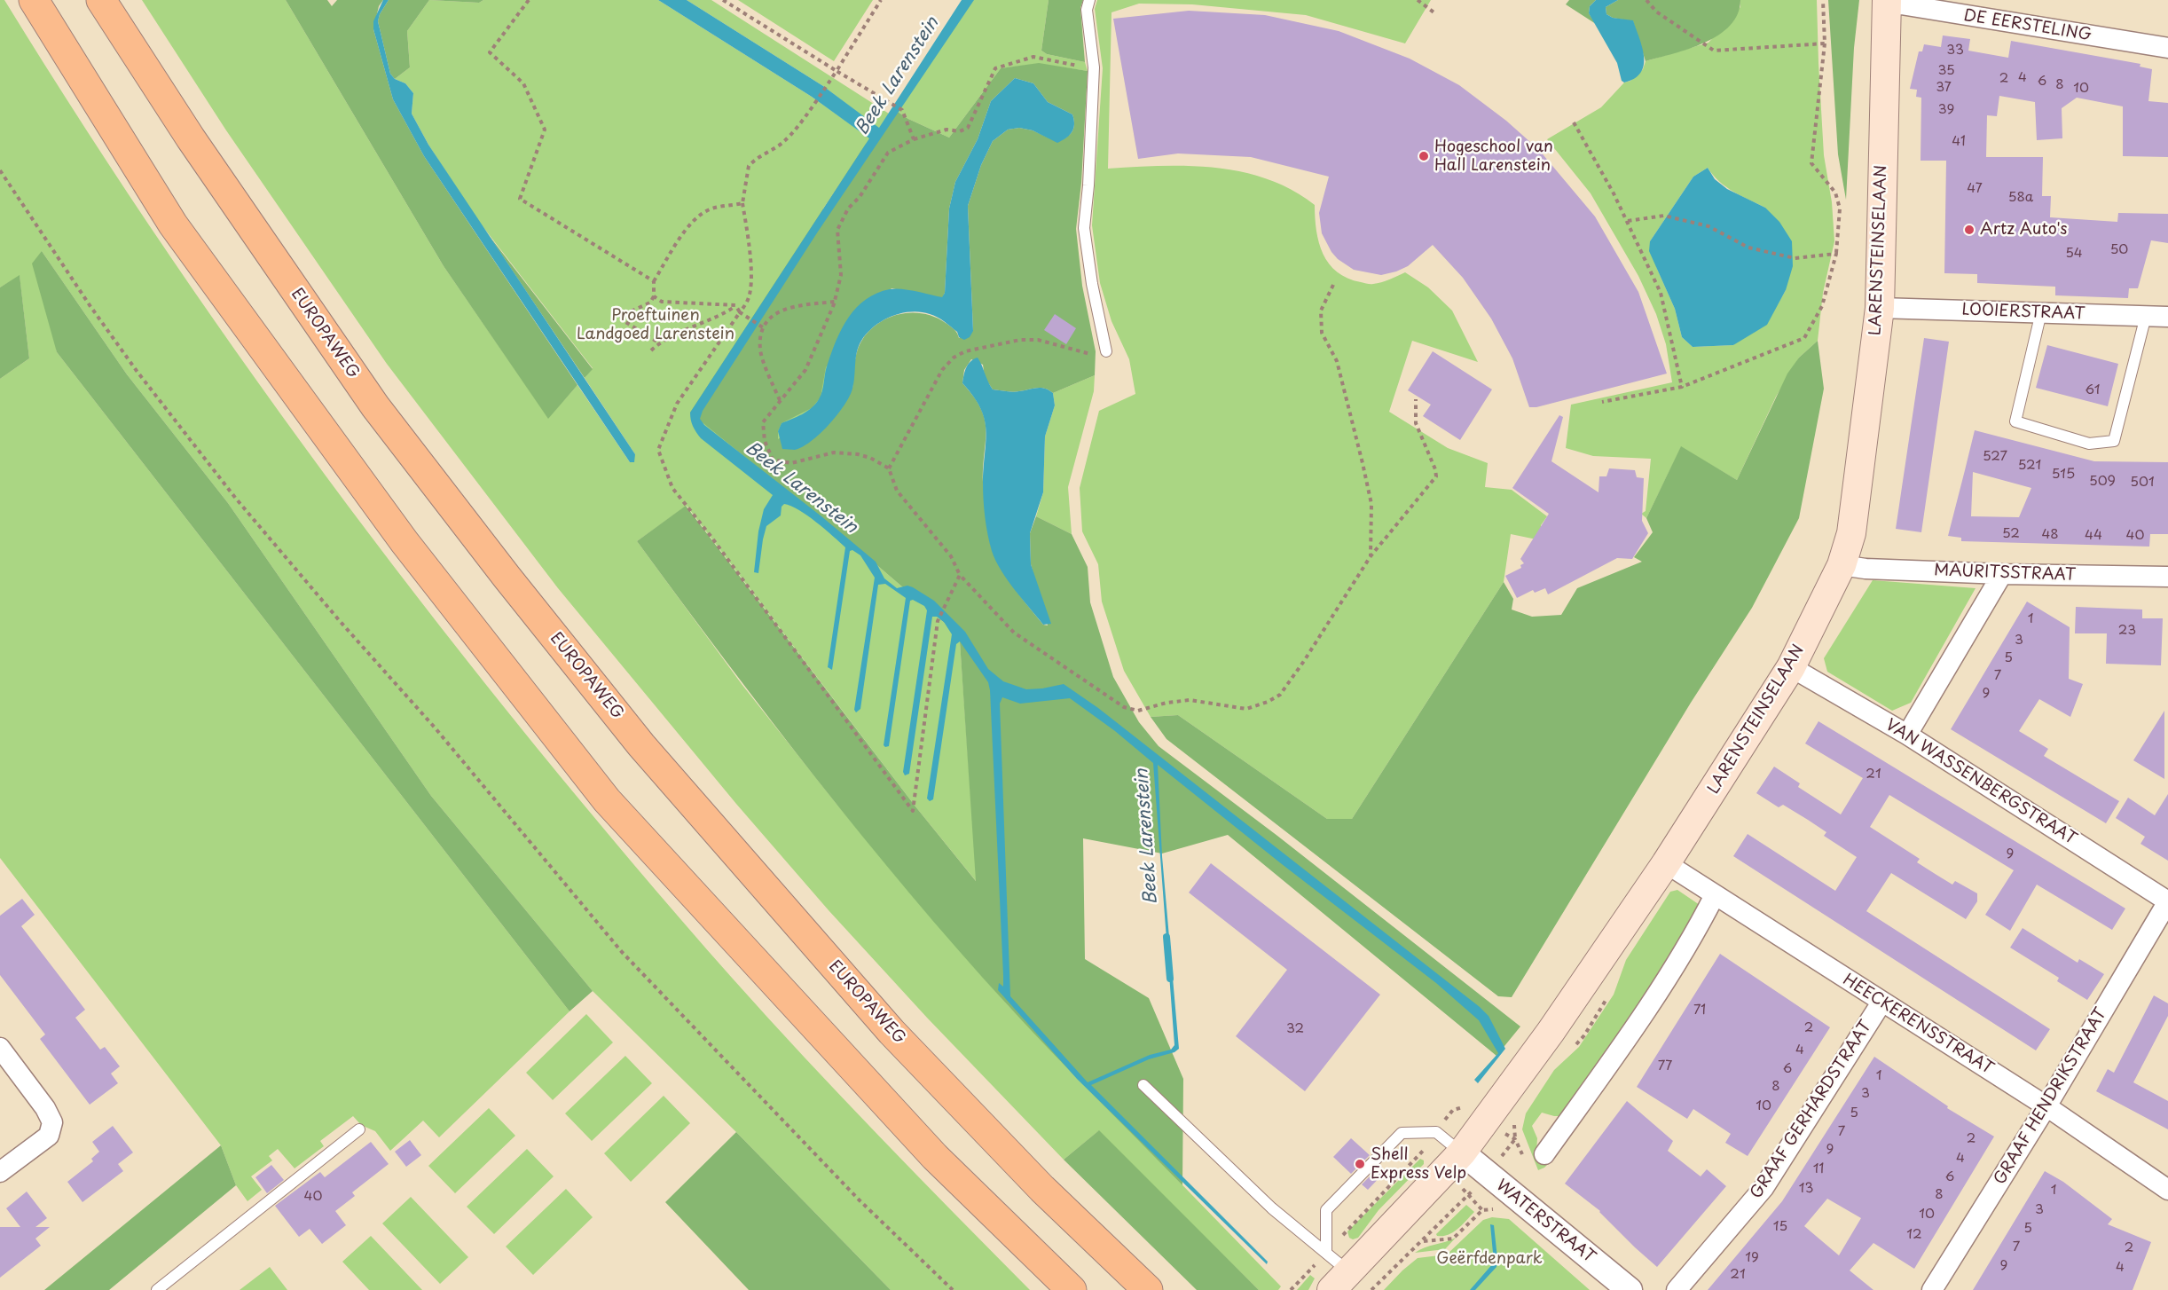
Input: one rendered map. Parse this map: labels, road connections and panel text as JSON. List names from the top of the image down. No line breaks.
{"streets":{"highway":["EUROPAWEG"],"main road":["LARENSTEINSELAAN"],"street":["DE EERSTELING","LOOIERSTRAAT","MAURITSSTRAAT","VAN WASSENBERGSTRAAT","HEECKERENSSTRAAT","GRAAF HENDRIKSTRAAT","GRAAF GERHARDSTRAAT","WATERSTRAAT"]},"crossings":[["DE EERSTELING","LARENSTEINSELAAN"],["LARENSTEINSELAAN","LOOIERSTRAAT"],["LARENSTEINSELAAN","MAURITSSTRAAT"],["LARENSTEINSELAAN","VAN WASSENBERGSTRAAT"],["LARENSTEINSELAAN","HEECKERENSSTRAAT"],["LARENSTEINSELAAN","WATERSTRAAT"],["VAN WASSENBERGSTRAAT","GRAAF HENDRIKSTRAAT"],["HEECKERENSSTRAAT","GRAAF HENDRIKSTRAAT"],["HEECKERENSSTRAAT","GRAAF GERHARDSTRAAT"]],"water":["Beek Larenstein"],"parks":["Proeftuinen Landgoed Larenstein","Geërfdenpark"],"places":["Hogeschool van Hall Larenstein","Artz Auto's","Shell Express Velp"],"house_numbers":["33","35","4","2","6","8","37","10","39","41","47","58a","50","54","61","527","521","515","509","501","52","48","44","40","1","23","3","5","7","9","21","9","71","2","32","4","77","6","1","8","3","10","5","7","2","9","4","11","6","13","1","8","40","3","10","15","5","12","7","2","19","9","4","21"]}
